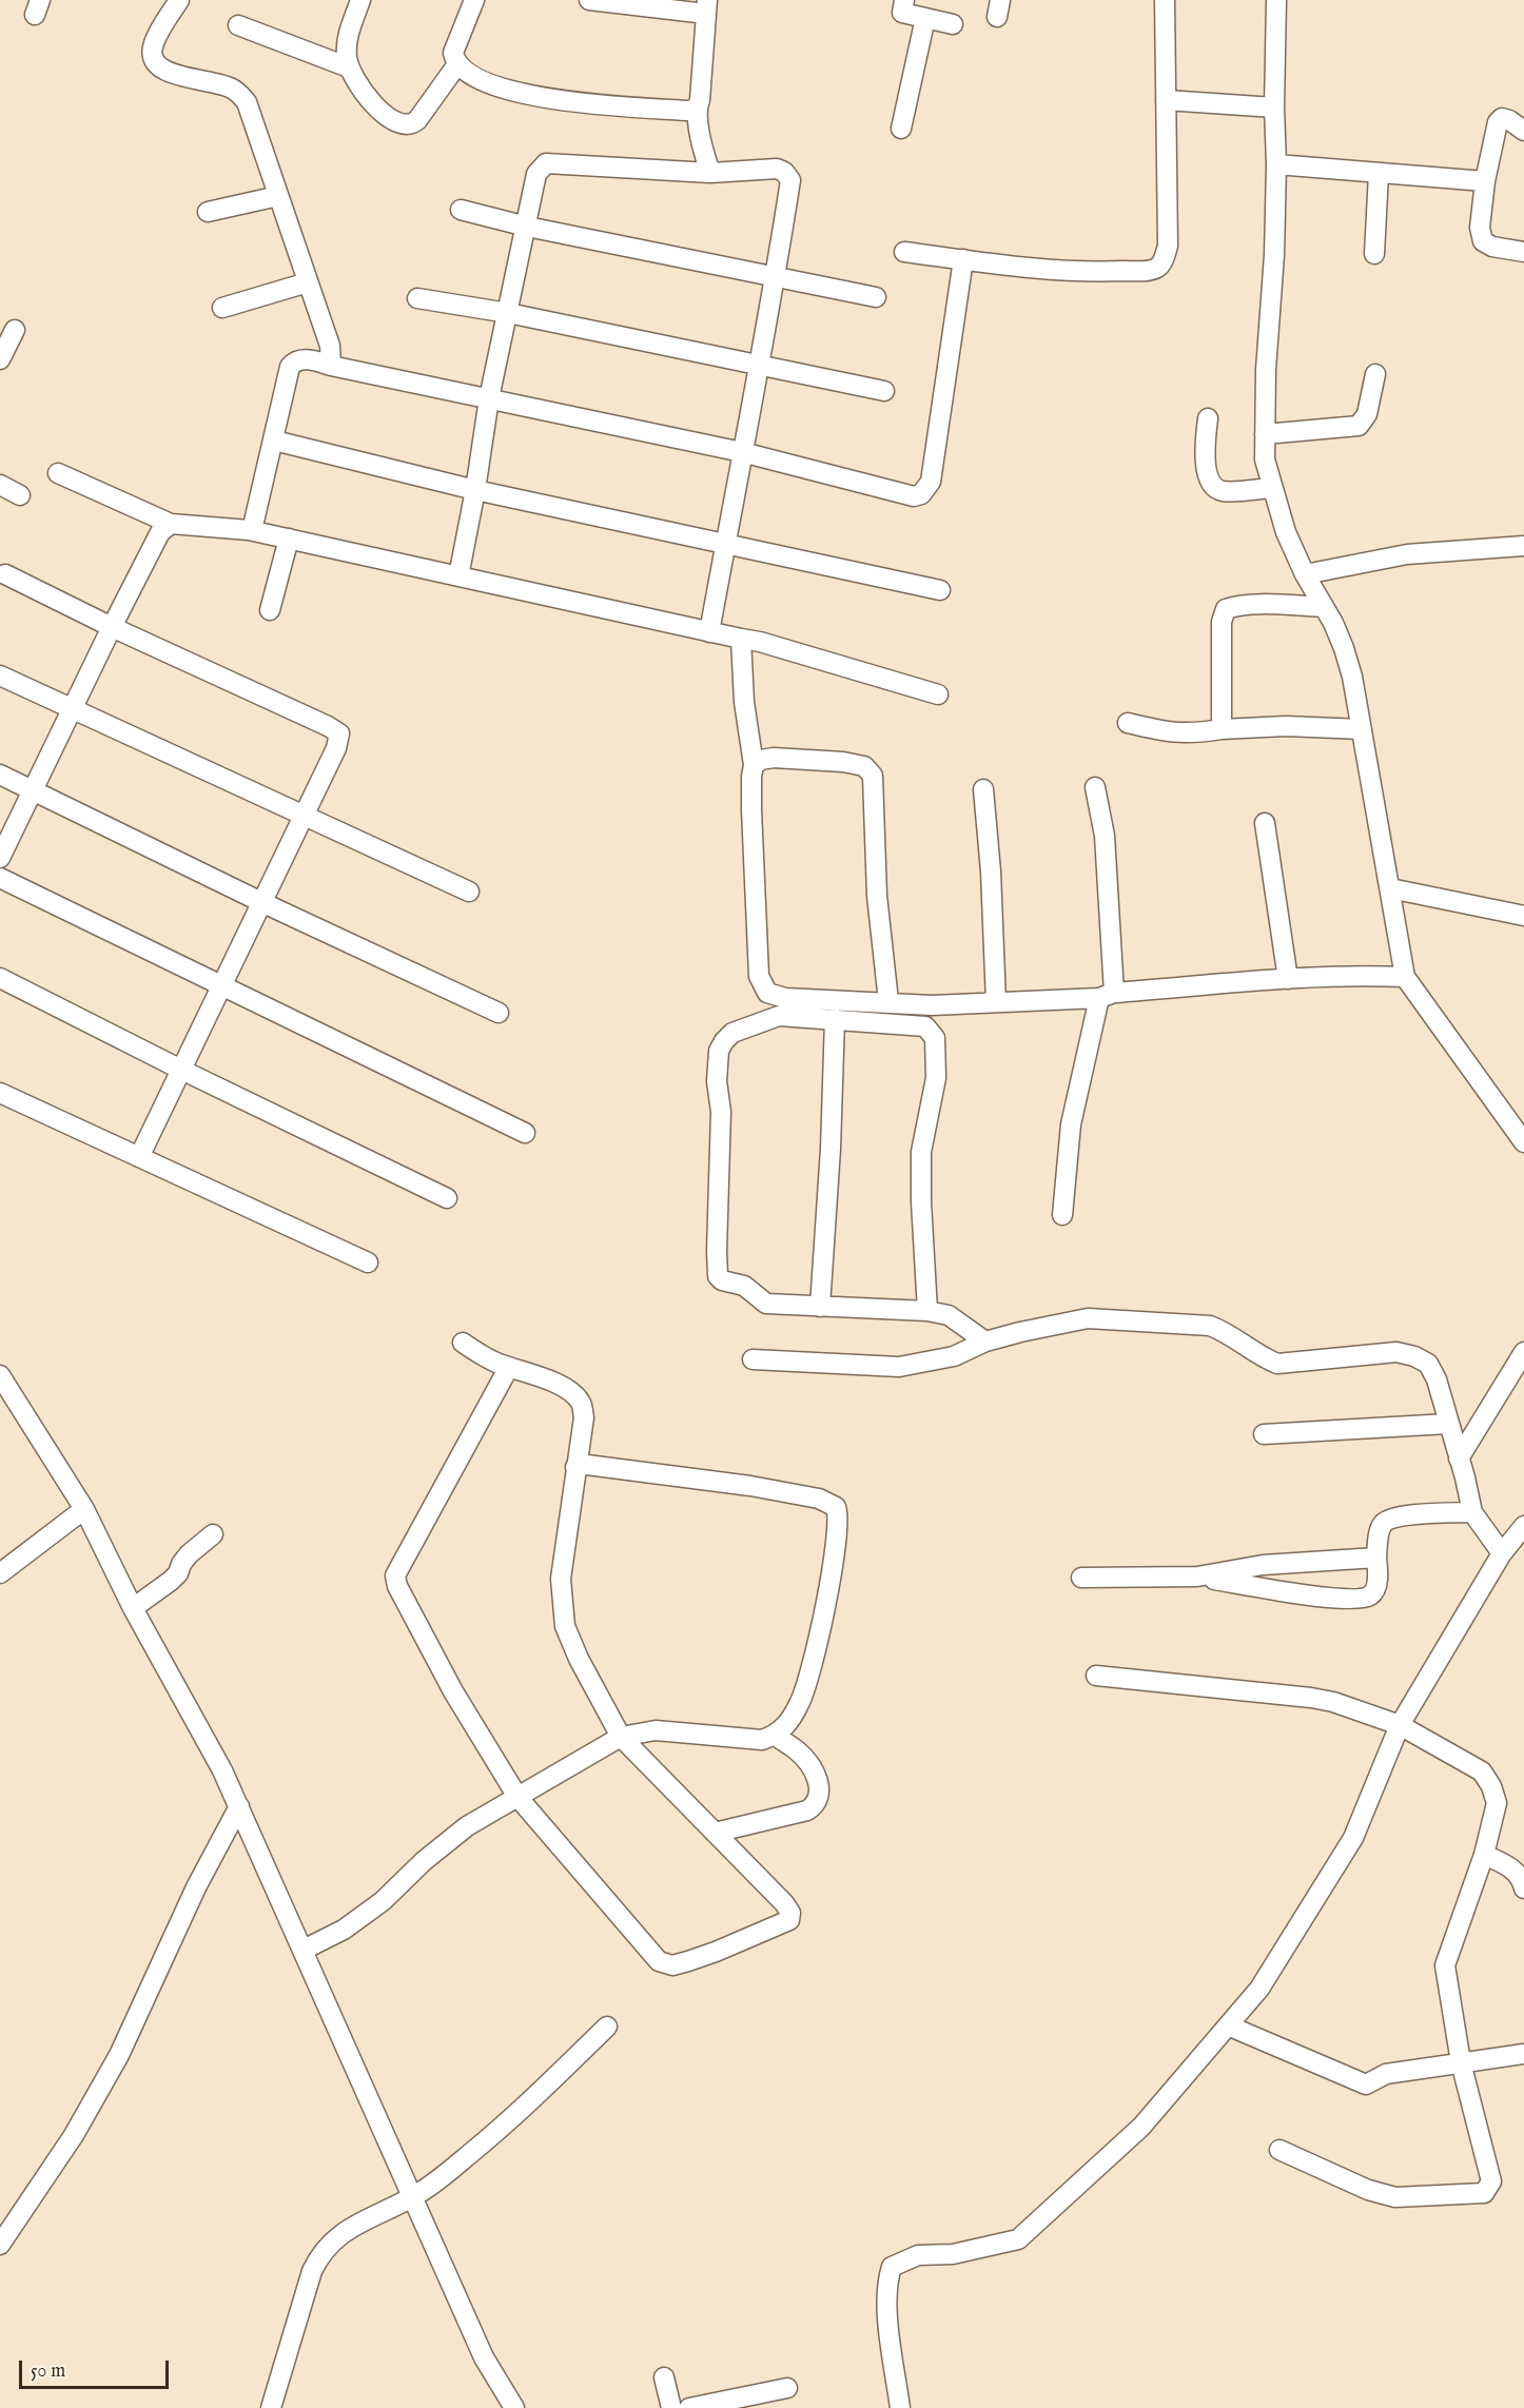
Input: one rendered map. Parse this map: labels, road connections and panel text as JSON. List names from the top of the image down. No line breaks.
{"scale_bar":"50 m"}
